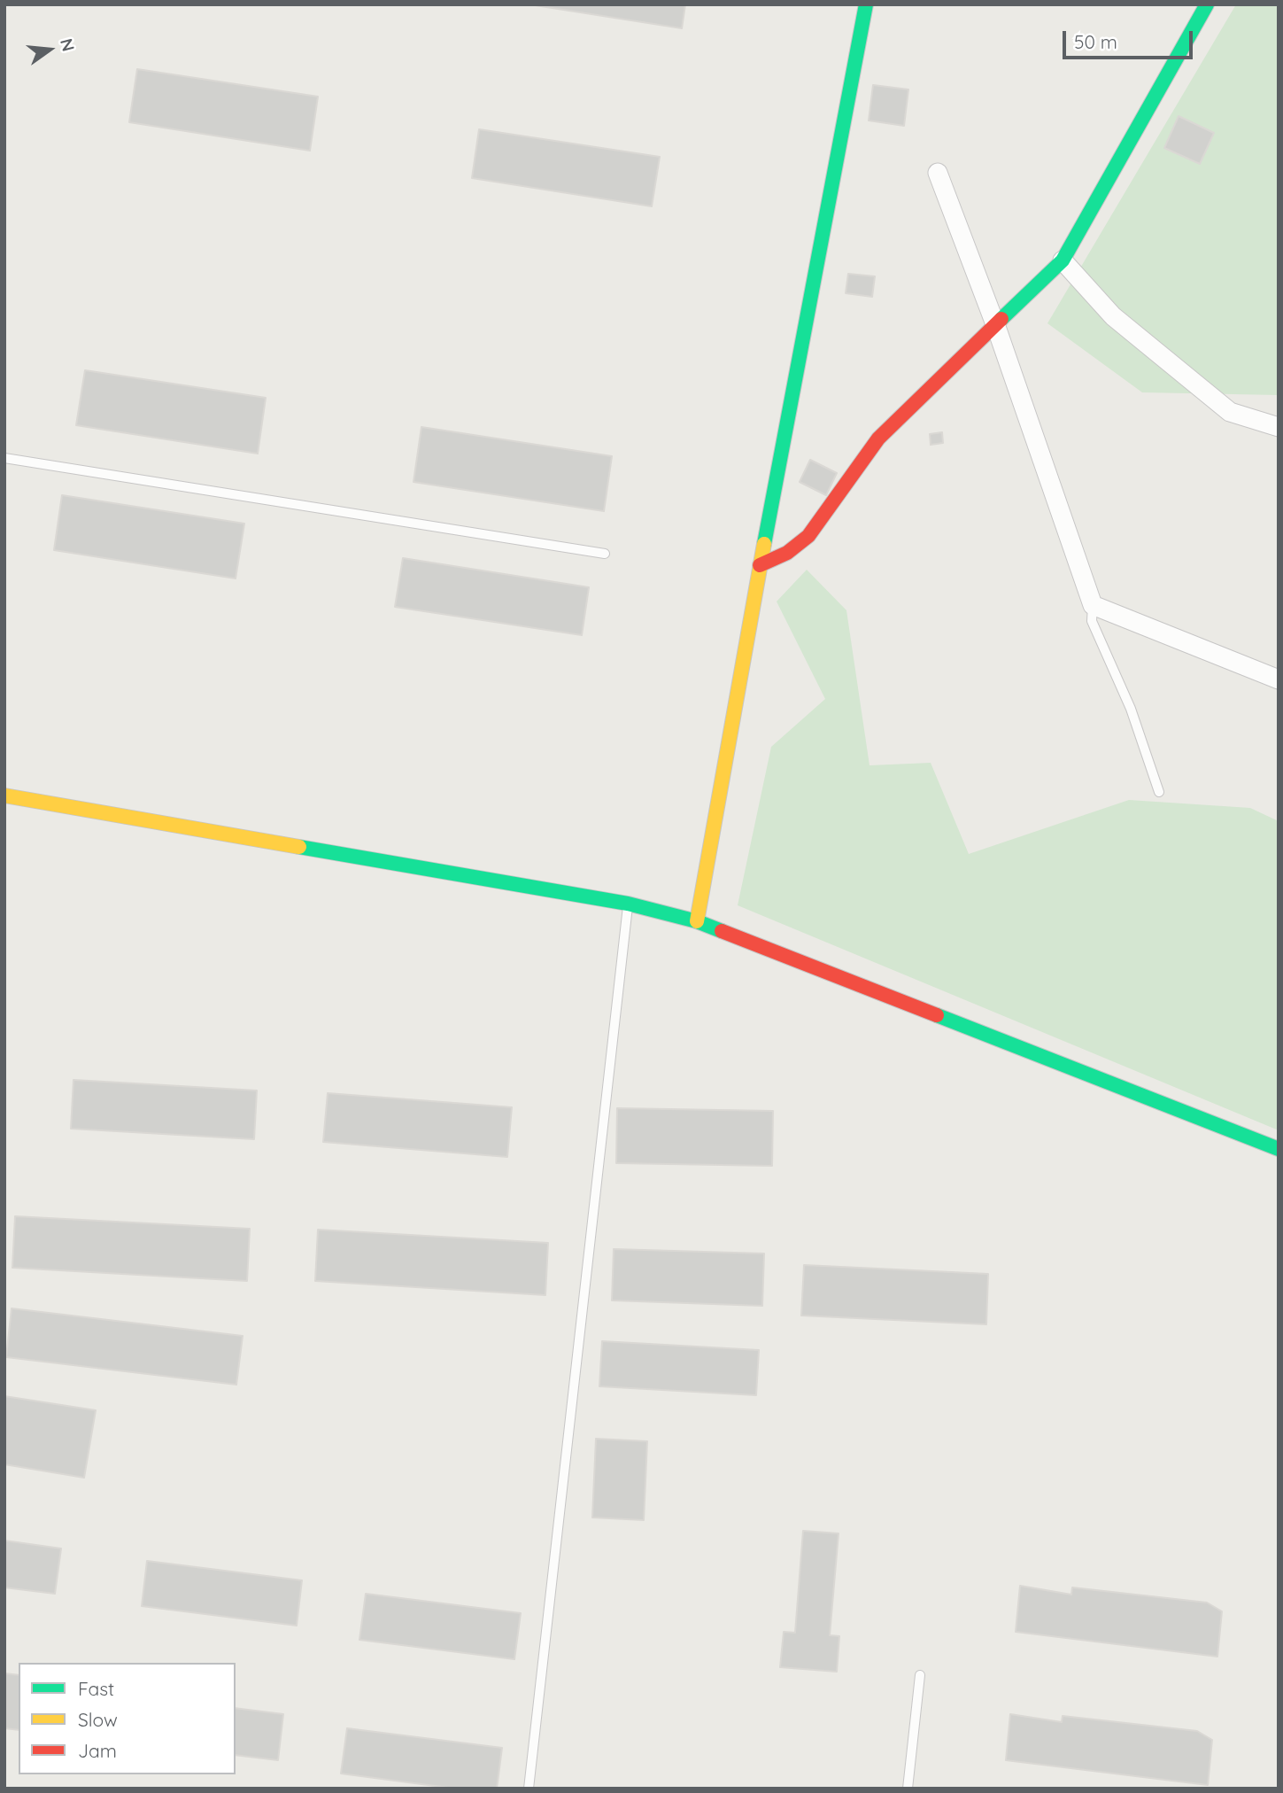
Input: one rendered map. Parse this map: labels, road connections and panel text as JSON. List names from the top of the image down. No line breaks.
{"legend":["Fast","Slow","Jam"],"scale_bar":"50 m","north":"right"}
